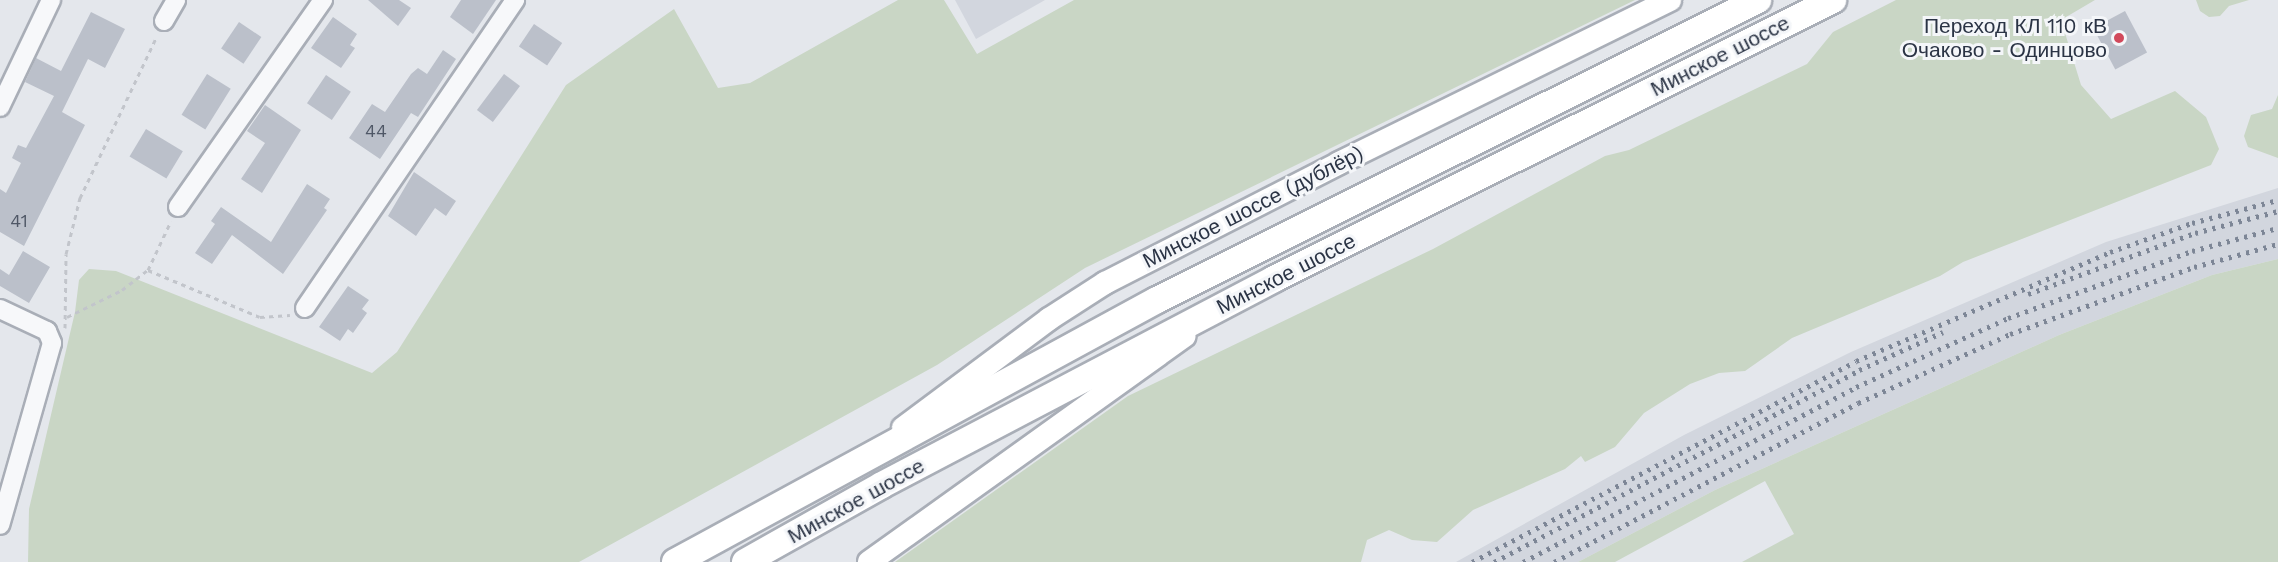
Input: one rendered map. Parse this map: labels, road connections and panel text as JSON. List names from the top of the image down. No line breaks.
{"streets":{"highway":["Минское шоссе"],"main road":["Минское шоссе (дублёр)"]},"crossings":[["Минское шоссе","Минское шоссе (дублёр)"]],"places":["Переход КЛ 110 кВ Очаково - Одинцово"],"house_numbers":["44","41"]}
